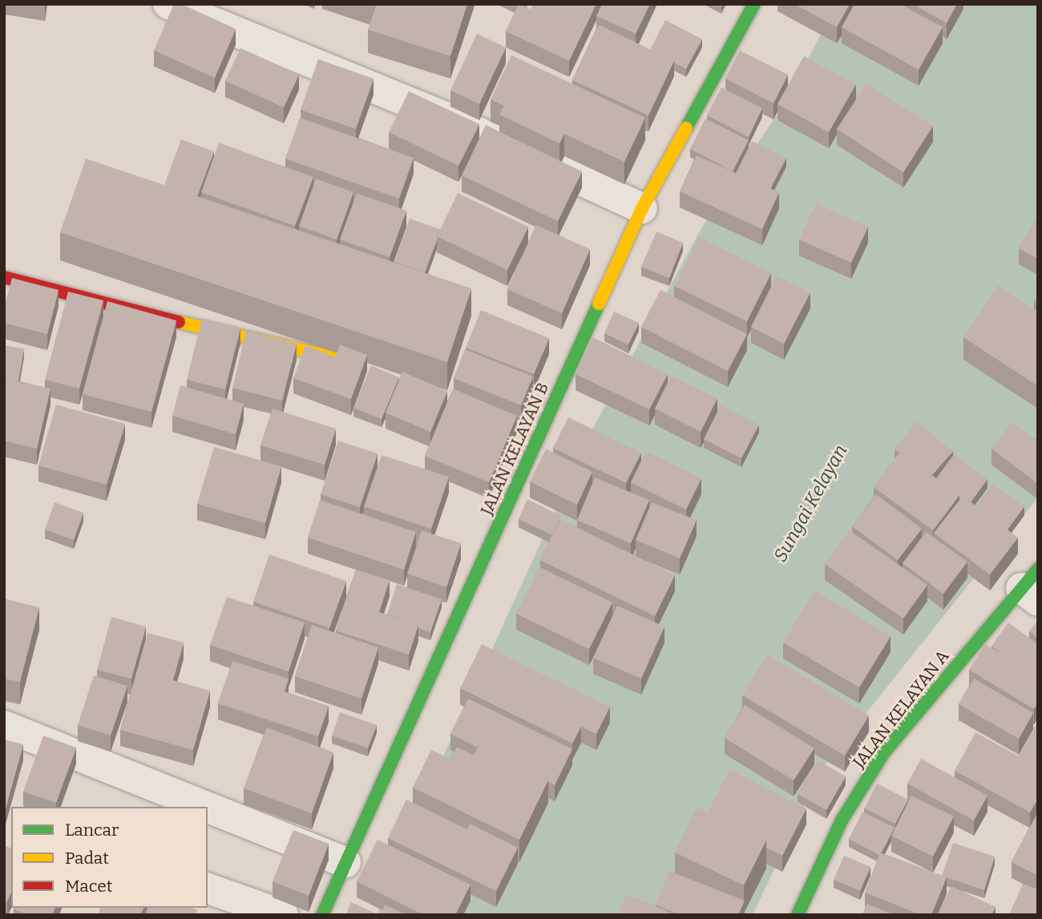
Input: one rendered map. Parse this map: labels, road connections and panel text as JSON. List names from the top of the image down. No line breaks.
{"streets":{"street":["JALAN KELAYAN B","JALAN KELAYAN A"]},"water":["Sungai Kelayan"],"legend":["Lancar","Padat","Macet"]}
